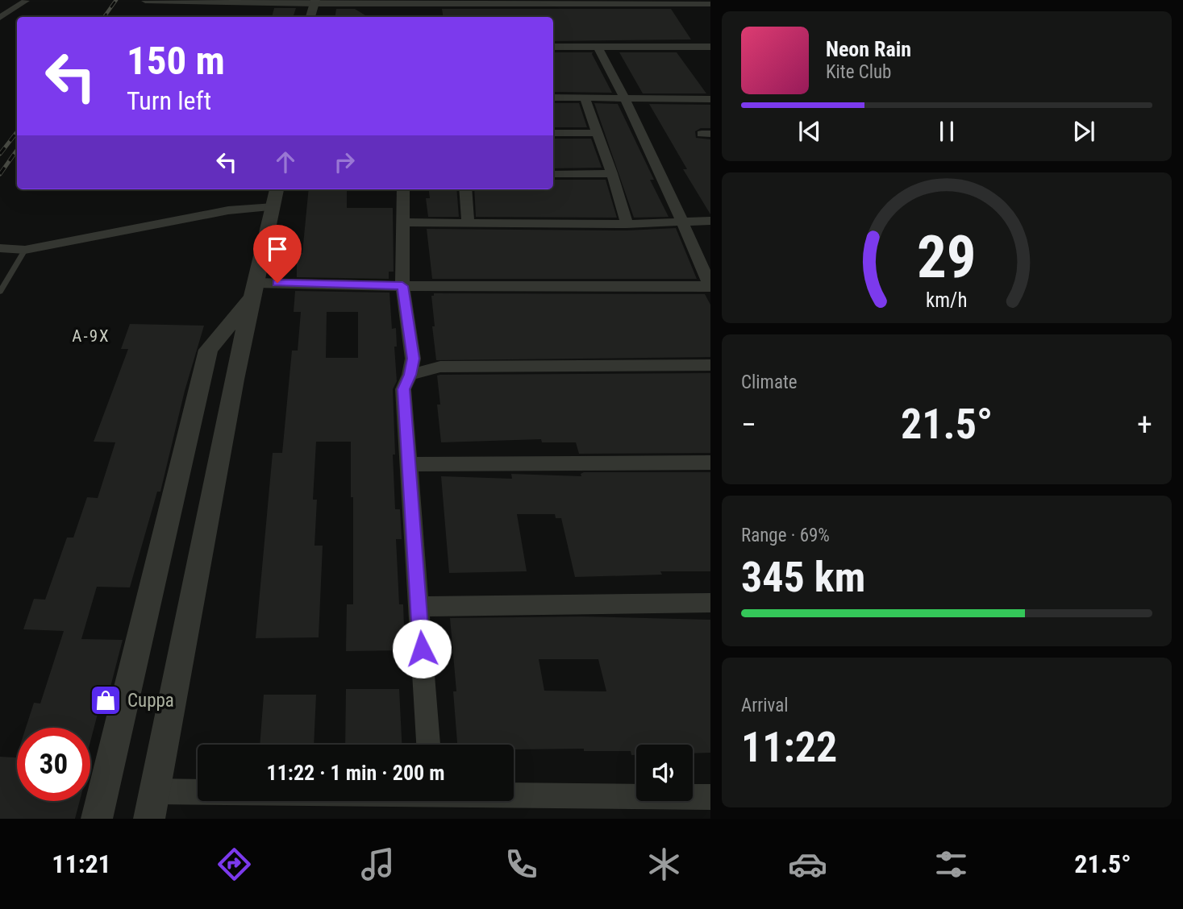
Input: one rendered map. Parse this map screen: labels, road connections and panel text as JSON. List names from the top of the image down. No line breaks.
{"districts":["A-9X"],"places":{"shop":["Cuppa"]},"page":{"turn":["150 m","Turn left"],"song":["Neon Rain","Kite Club"],"tile":["Climate",["Range · 69%","345 km"],["Arrival","11:22"]],"heat":["−","21.5°","+"],"limit":"30","trip":"11:22 · 1 min · 200 m","tabs":["11:21","21.5°"],"gauge":["29","km/h"]}}
